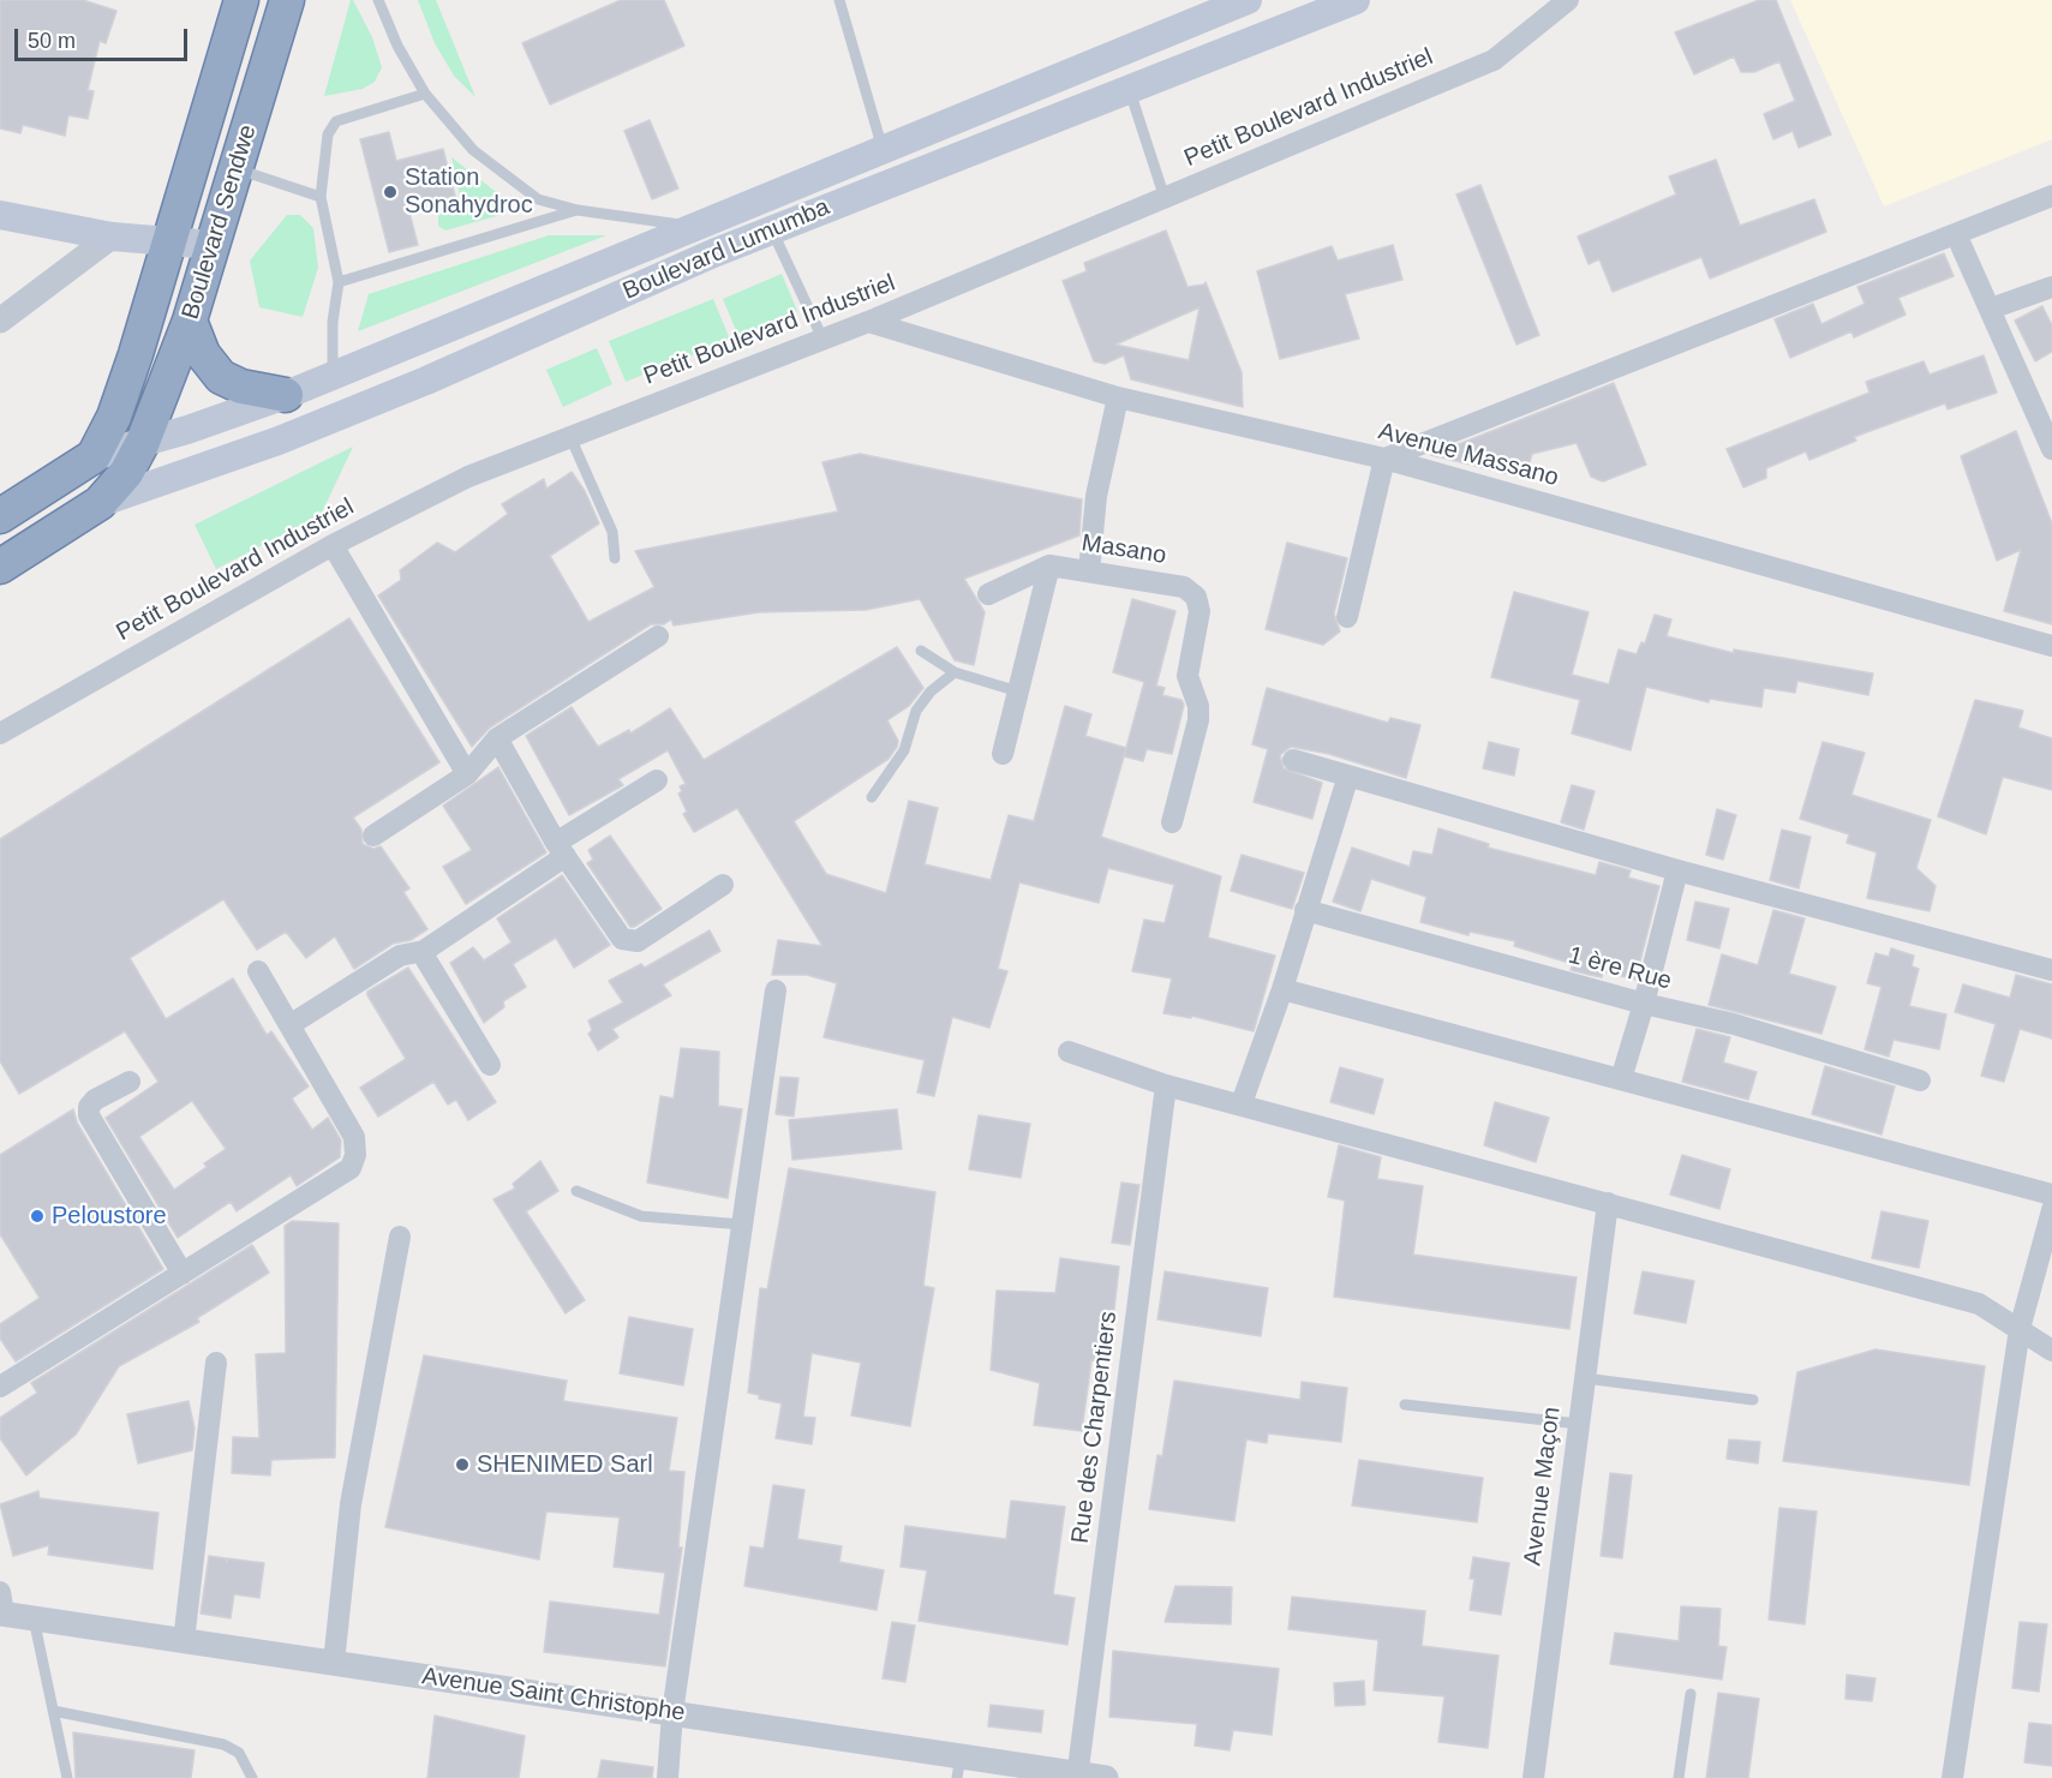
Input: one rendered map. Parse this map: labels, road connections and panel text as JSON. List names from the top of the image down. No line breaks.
{"streets":{"highway":["Boulevard Sendwe","Boulevard Lumumba"],"street":["Petit Boulevard Industriel","Avenue Massano","Masano","1 ère Rue","Rue des Charpentiers","Avenue Maçon","Avenue Saint Christophe"]},"crossings":[["Petit Boulevard Industriel","Avenue Massano"],["Boulevard Sendwe","Boulevard Lumumba"],["Rue des Charpentiers","Avenue Saint Christophe"]],"places":["Station Sonahydroc","Peloustore","SHENIMED Sarl"],"scale_bar":"50 m"}
